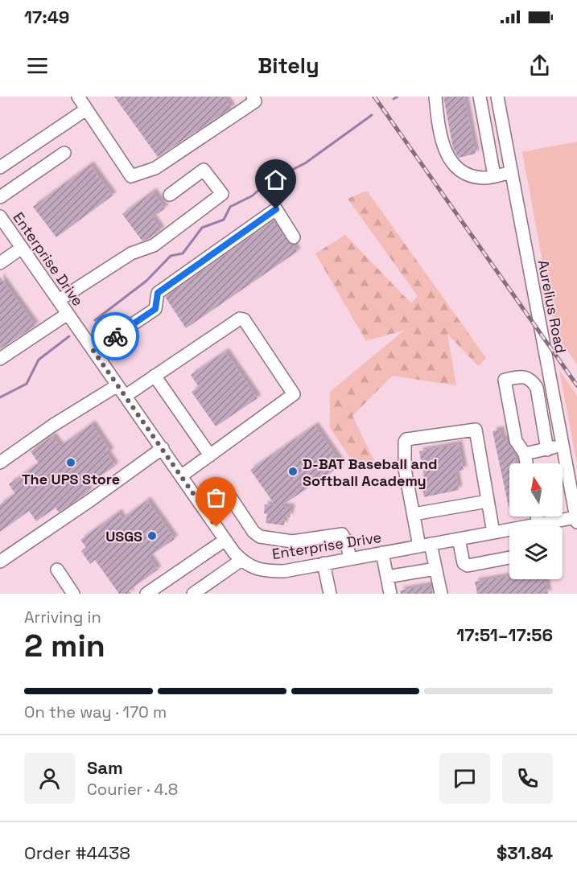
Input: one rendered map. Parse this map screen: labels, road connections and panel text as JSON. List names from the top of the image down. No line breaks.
{"streets":{"street":["Enterprise Drive","Aurelius Road"]},"crossings":[["Enterprise Drive","Aurelius Road"]],"places":["The UPS Store","D-BAT Baseball and Softball Academy","USGS"],"north":"top","page":{"status":"17:49","header":"Bitely","heading":["2 min","Arriving in","17:51–17:56"],"panel":["Sam","Courier · 4.8","Order #4438","$31.84"],"bar":"On the way · 170 m"}}
